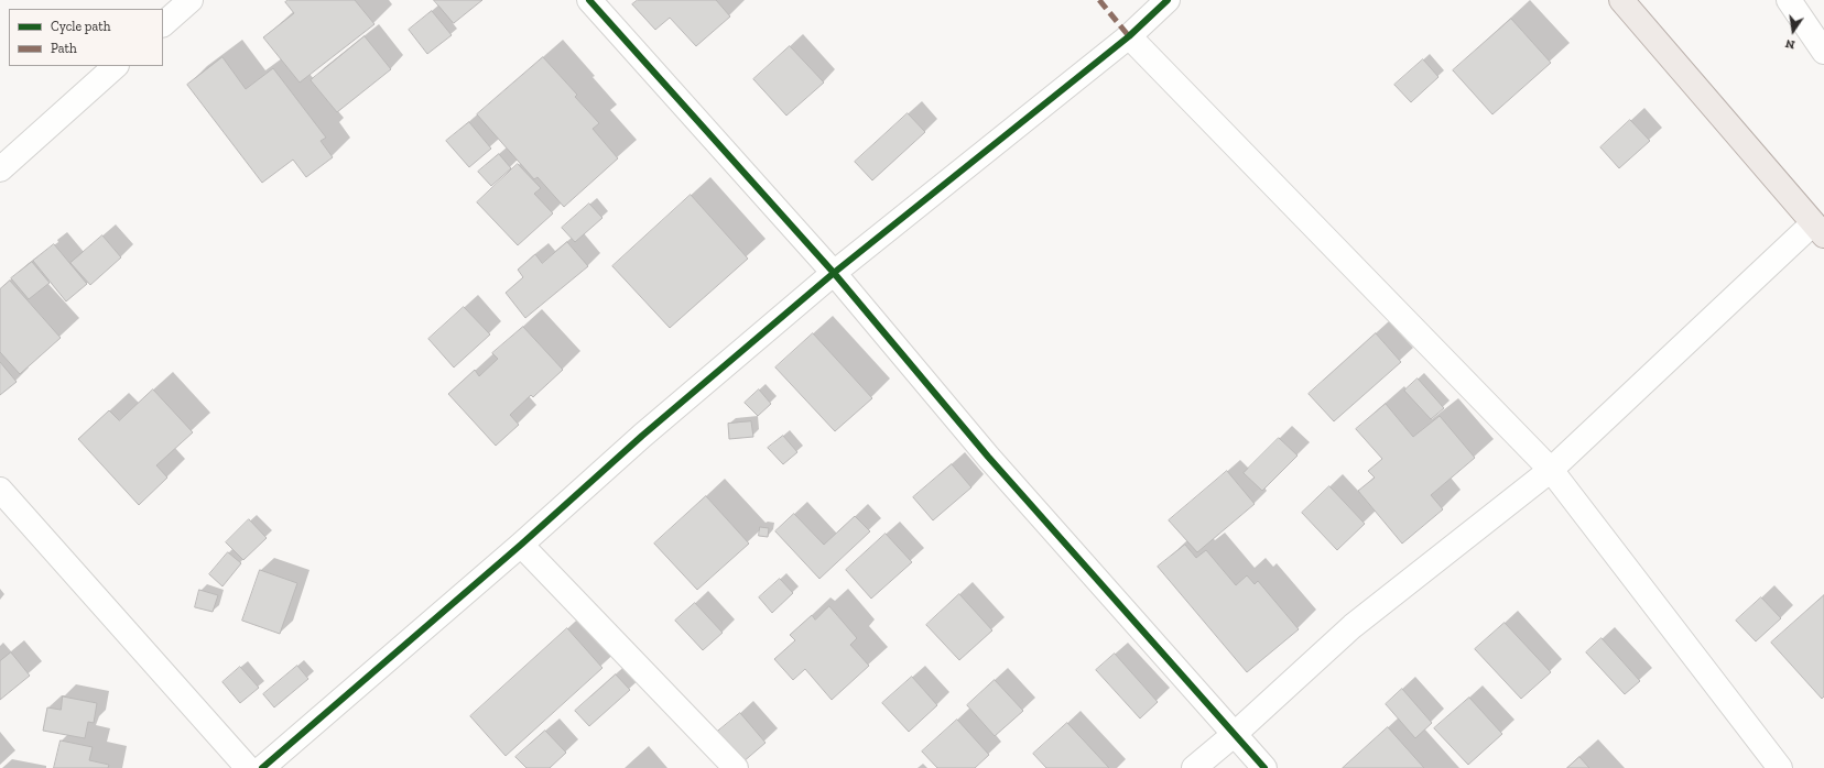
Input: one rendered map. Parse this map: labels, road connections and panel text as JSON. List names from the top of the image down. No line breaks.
{"legend":["Cycle path","Path"],"north":"bottom"}
